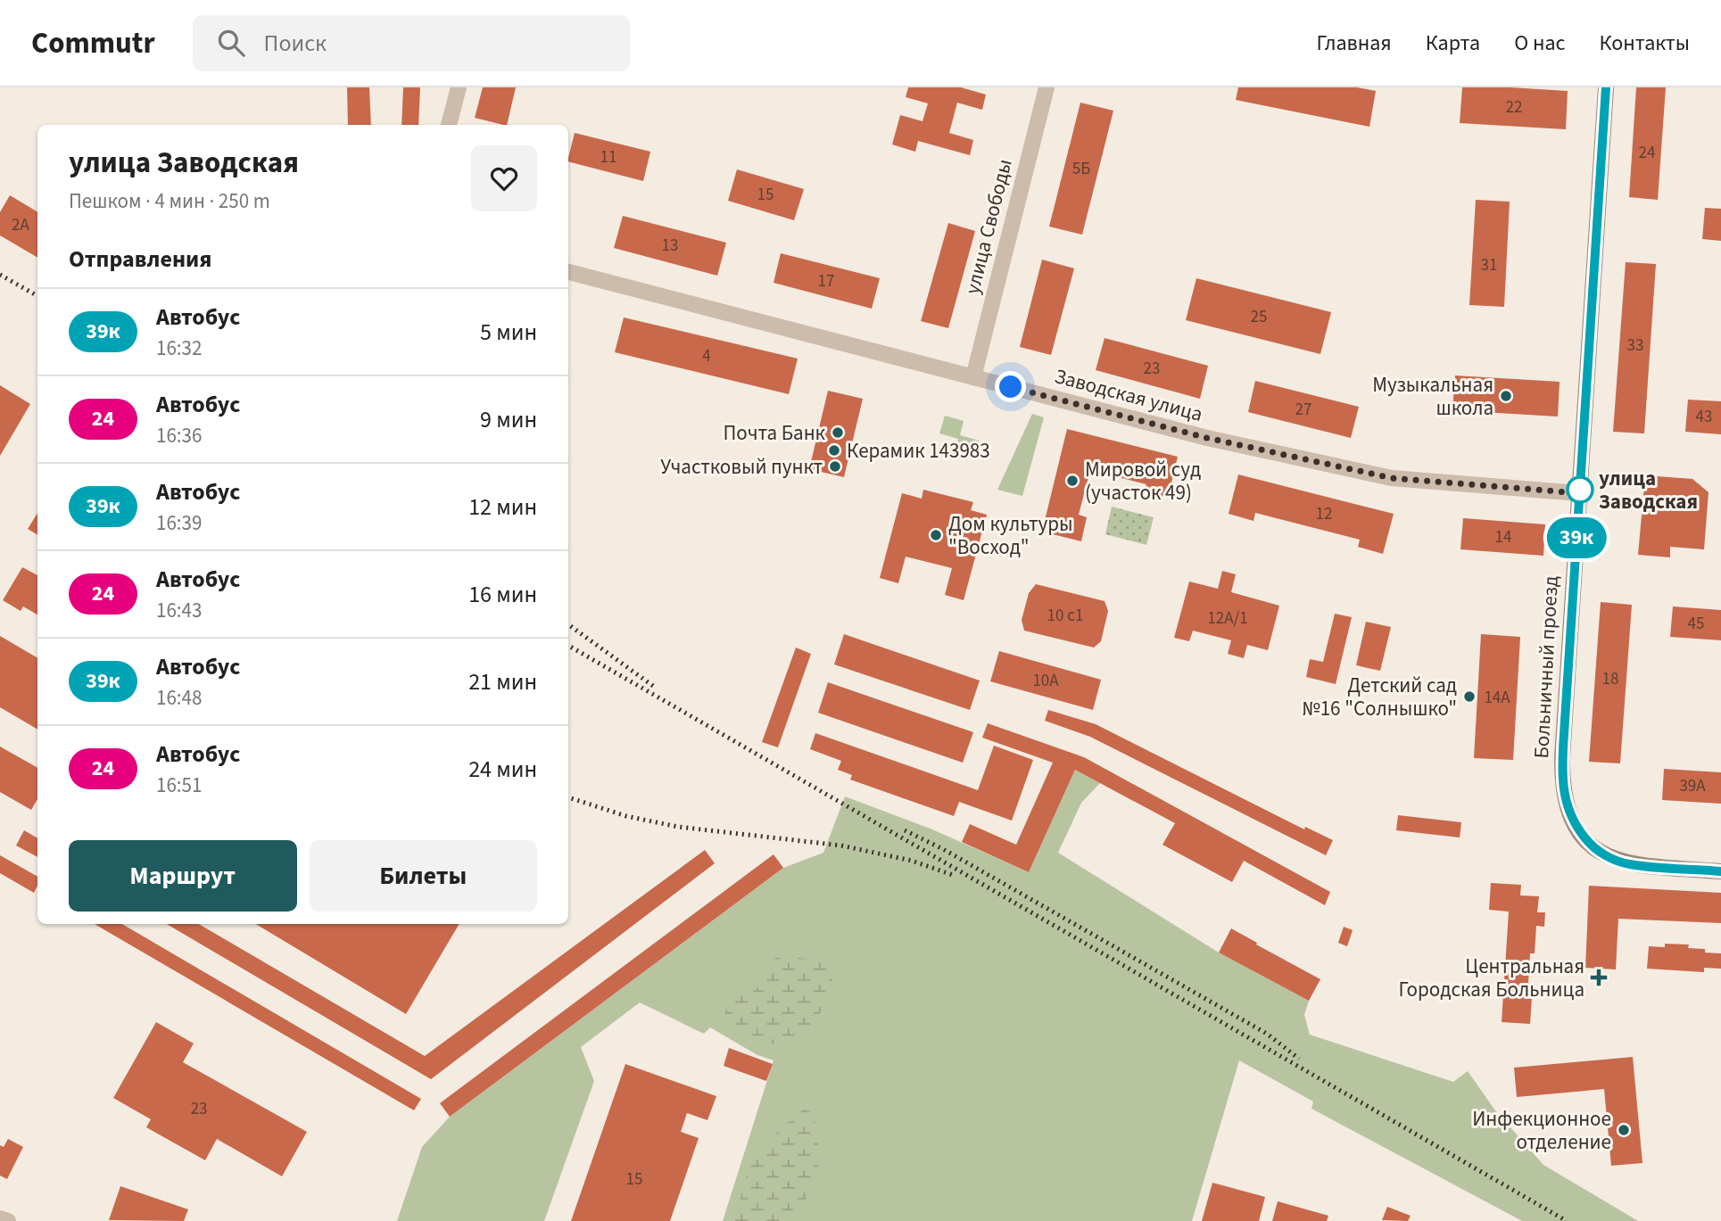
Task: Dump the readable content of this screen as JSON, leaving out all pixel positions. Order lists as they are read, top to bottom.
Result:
{
  "streets": {
    "street": ["улица Свободы", "Заводская улица", "Больничный проезд"]
  },
  "crossings": [
    ["улица Свободы", "Заводская улица"],
    ["Заводская улица", "Больничный проезд"]
  ],
  "places": {
    "other": [
      "Музыкальная школа",
      "Почта Банк",
      "Керамик 143983",
      "Участковый пункт",
      "Мировой суд (участок 49)",
      "улица Заводская",
      "Дом культуры \"Восход\"",
      "Детский сад №16 \"Солнышко\"",
      "Инфекционное отделение"
    ],
    "health": ["Центральная Городская Больница"]
  },
  "lines": ["bus line 39к"],
  "house_numbers": [
    "22",
    "24",
    "11",
    "5Б",
    "15",
    "2А",
    "13",
    "31",
    "17",
    "25",
    "33",
    "4",
    "23",
    "27",
    "43",
    "12",
    "14",
    "10 с1",
    "12А/1",
    "45",
    "18",
    "10А",
    "14А",
    "39А",
    "23",
    "15"
  ],
  "page": {
    "header": "Commutr",
    "search": "Поиск",
    "nav": [
      "Главная",
      "Карта",
      "О нас",
      "Контакты"
    ],
    "on_map": "39к",
    "heading": [
      ["улица Заводская", "Пешком · 4 мин · 250 m"],
      "Отправления"
    ],
    "list": [
      {
        "mark": "39к",
        "name": "Автобус",
        "note": "16:32",
        "value": "5 мин"
      },
      {
        "mark": "24",
        "name": "Автобус",
        "note": "16:36",
        "value": "9 мин"
      },
      {
        "mark": "39к",
        "name": "Автобус",
        "note": "16:39",
        "value": "12 мин"
      },
      {
        "mark": "24",
        "name": "Автобус",
        "note": "16:43",
        "value": "16 мин"
      },
      {
        "mark": "39к",
        "name": "Автобус",
        "note": "16:48",
        "value": "21 мин"
      },
      {
        "mark": "24",
        "name": "Автобус",
        "note": "16:51",
        "value": "24 мин"
      }
    ],
    "buttons": ["Маршрут", "Билеты"]
  }
}
